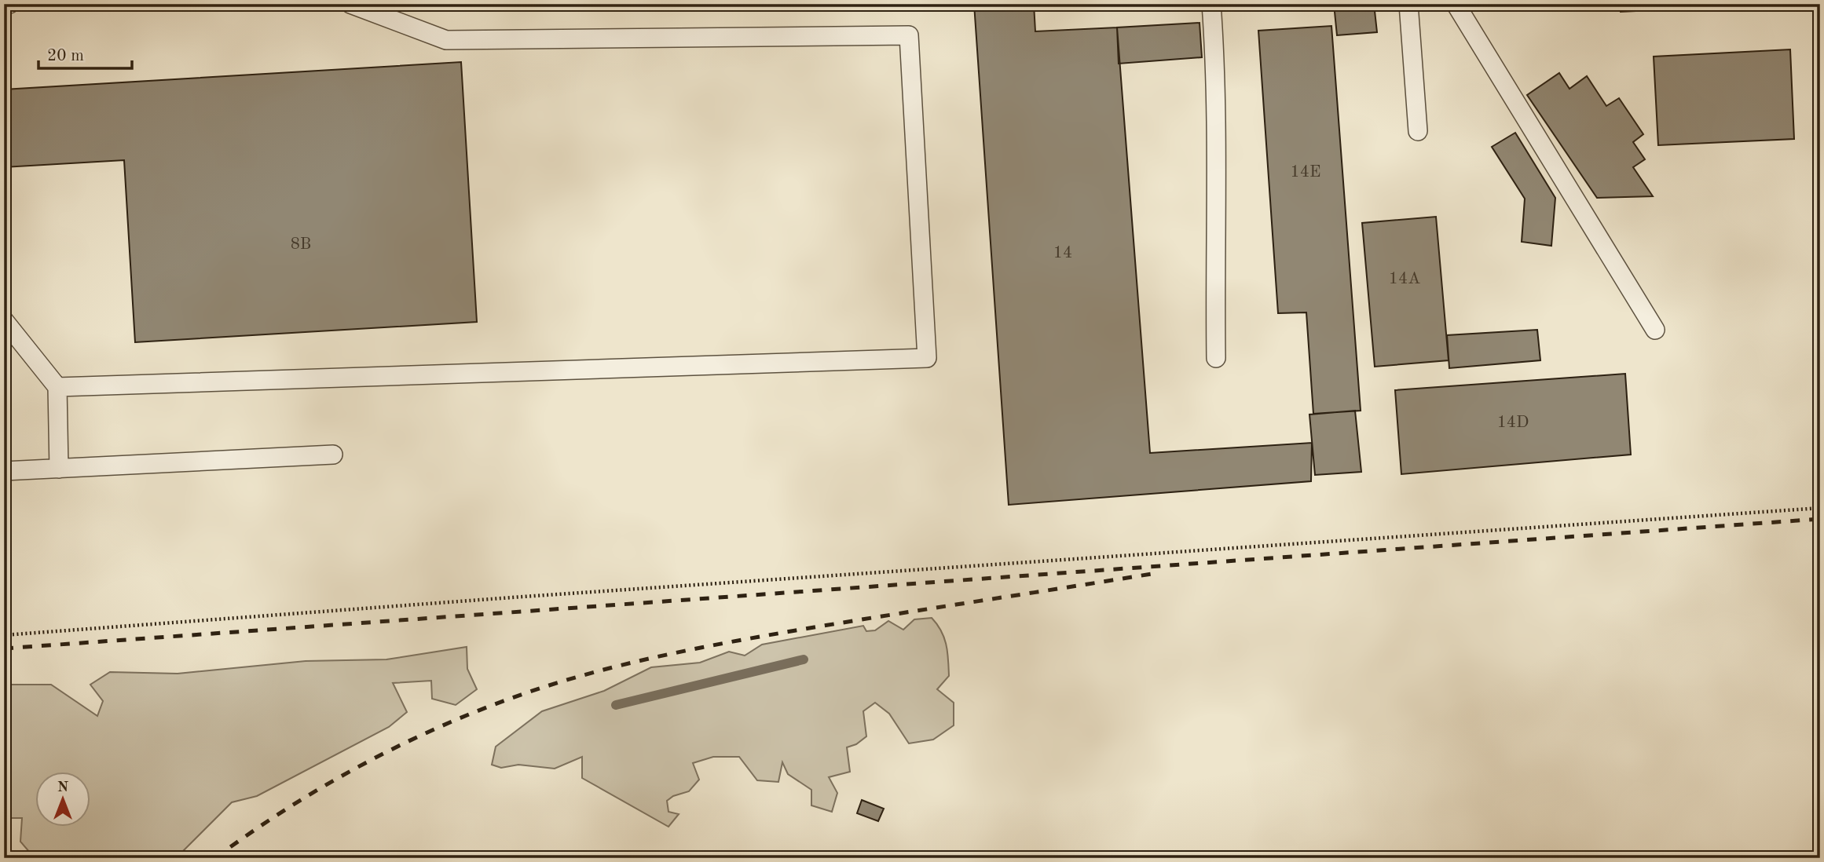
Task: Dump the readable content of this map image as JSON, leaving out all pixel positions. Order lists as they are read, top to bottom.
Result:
{
  "house_numbers": [
    "14E",
    "8B",
    "14",
    "14A",
    "14D"
  ],
  "scale_bar": "20 m",
  "north": "top"
}
